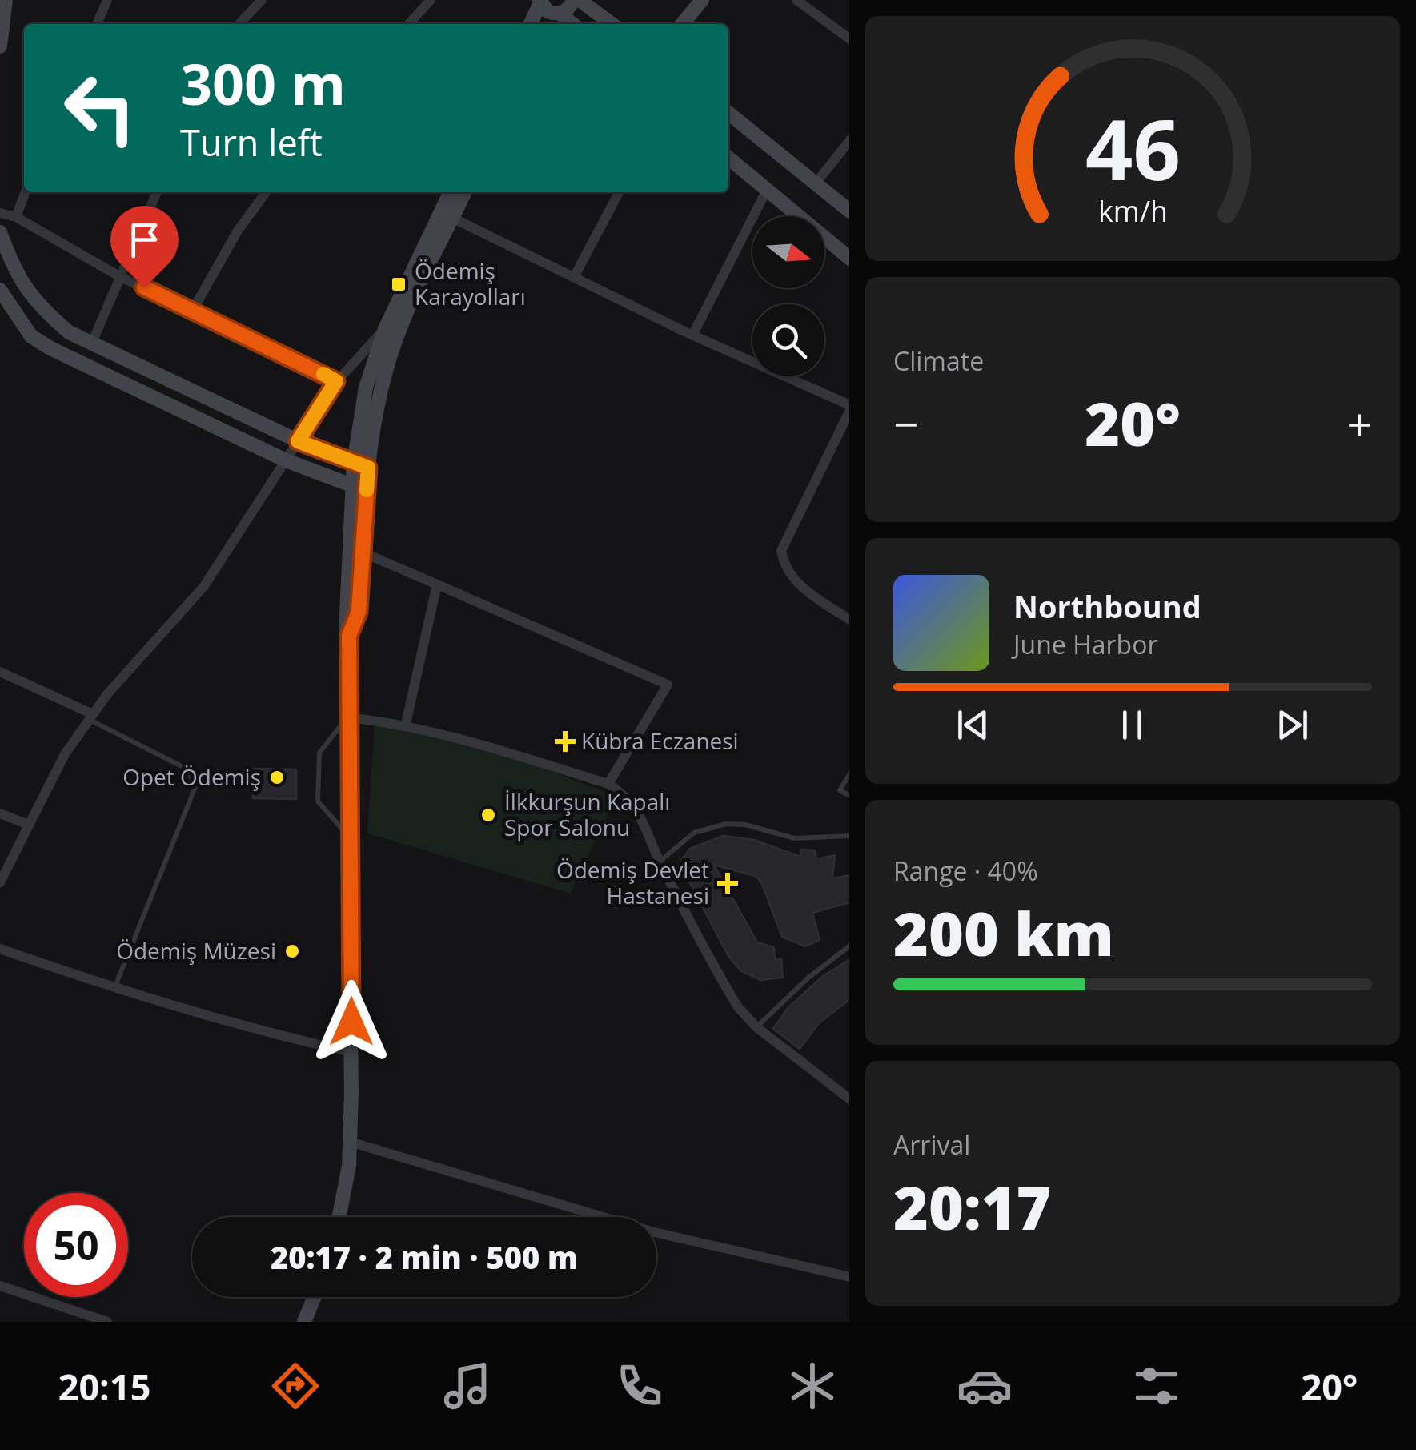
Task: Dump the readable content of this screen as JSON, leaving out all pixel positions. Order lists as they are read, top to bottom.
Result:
{
  "places": {
    "transit": ["Ödemiş Karayolları"],
    "health": ["Kübra Eczanesi", "Ödemiş Devlet Hastanesi"],
    "other": ["Opet Ödemiş", "İlkkurşun Kapalı Spor Salonu", "Ödemiş Müzesi"]
  },
  "north": "right",
  "page": {
    "turn": ["300 m", "Turn left"],
    "tile": [
      "Climate",
      ["Range · 40%", "200 km"],
      ["Arrival", "20:17"]
    ],
    "heat": ["−", "20°", "+"],
    "song": ["Northbound", "June Harbor"],
    "limit": "50",
    "trip": "20:17 · 2 min · 500 m",
    "tabs": ["20:15", "20°"],
    "gauge": ["46", "km/h"]
  }
}
